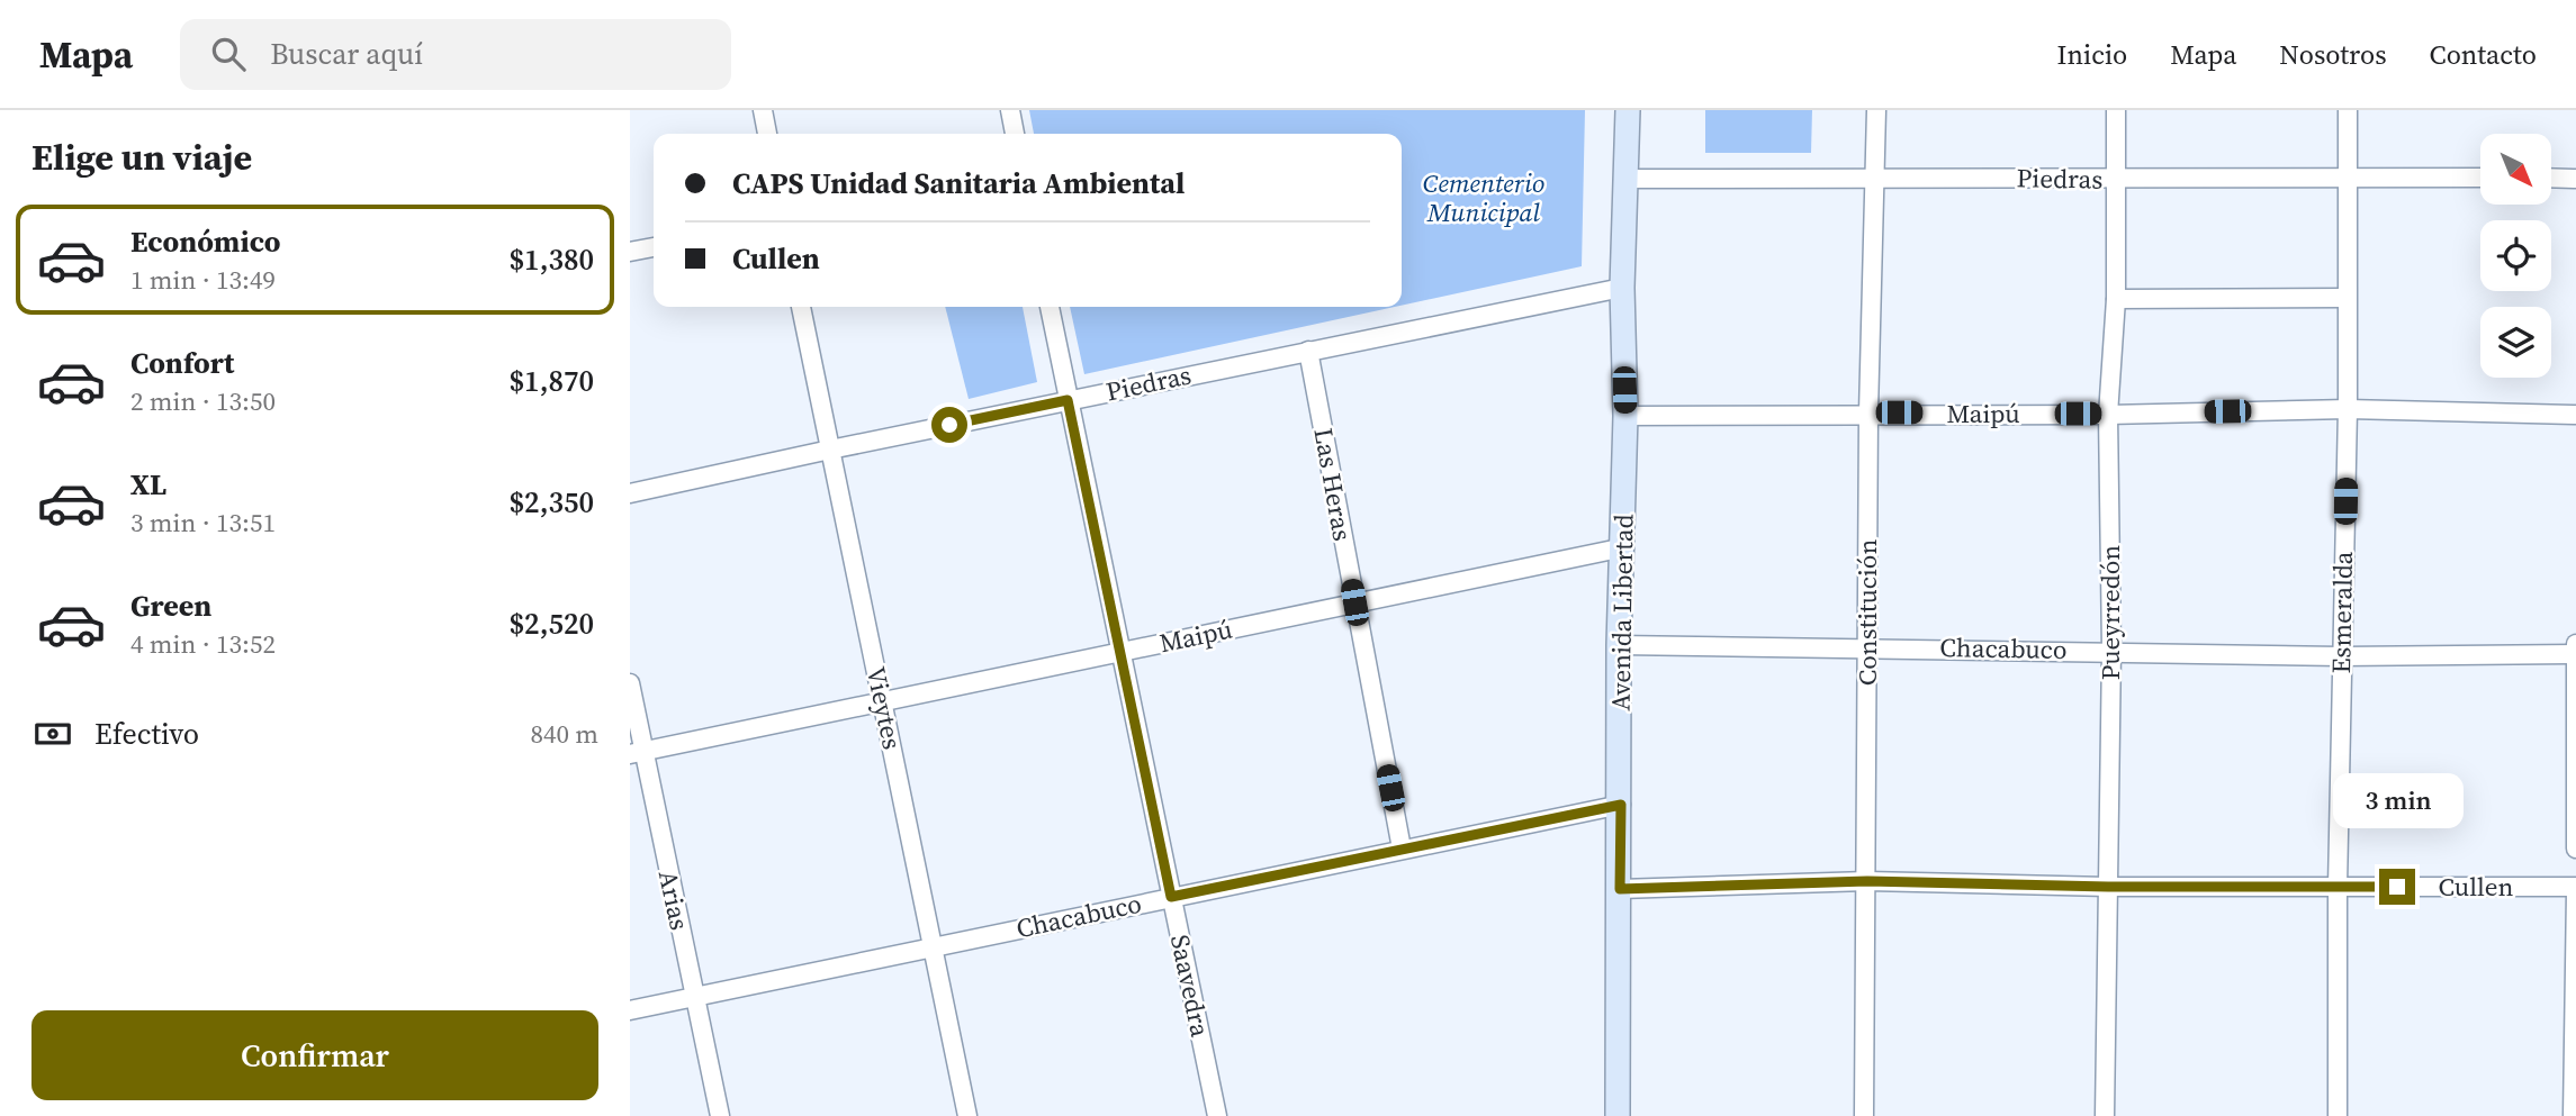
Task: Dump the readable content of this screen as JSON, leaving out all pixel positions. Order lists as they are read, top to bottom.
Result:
{
  "streets": {
    "main road": ["Avenida Libertad"],
    "street": [
      "Piedras",
      "Maipú",
      "Las Heras",
      "Constitución",
      "Pueyrredón",
      "Esmeralda",
      "Chacabuco",
      "Vieytes",
      "Cullen",
      "Arias",
      "Saavedra"
    ]
  },
  "crossings": [
    ["Piedras", "Las Heras"],
    ["Piedras", "Avenida Libertad"],
    ["Piedras", "Constitución"],
    ["Piedras", "Pueyrredón"],
    ["Piedras", "Esmeralda"],
    ["Piedras", "Vieytes"],
    ["Piedras", "Saavedra"],
    ["Maipú", "Las Heras"],
    ["Maipú", "Avenida Libertad"],
    ["Maipú", "Constitución"],
    ["Maipú", "Pueyrredón"],
    ["Maipú", "Esmeralda"],
    ["Maipú", "Vieytes"],
    ["Maipú", "Arias"],
    ["Maipú", "Saavedra"],
    ["Las Heras", "Chacabuco"],
    ["Avenida Libertad", "Chacabuco"],
    ["Avenida Libertad", "Cullen"],
    ["Constitución", "Chacabuco"],
    ["Constitución", "Cullen"],
    ["Pueyrredón", "Chacabuco"],
    ["Pueyrredón", "Cullen"],
    ["Esmeralda", "Chacabuco"],
    ["Esmeralda", "Cullen"],
    ["Chacabuco", "Vieytes"],
    ["Chacabuco", "Arias"],
    ["Chacabuco", "Saavedra"]
  ],
  "parks": ["Cementerio Municipal"],
  "north": "bottom right",
  "page": {
    "header": "Mapa",
    "search": "Buscar aquí",
    "nav": [
      "Inicio",
      "Mapa",
      "Nosotros",
      "Contacto"
    ],
    "heading": "Elige un viaje",
    "banner": ["CAPS Unidad Sanitaria Ambiental", "Cullen"],
    "list": [
      {
        "name": "Económico",
        "note": "1 min · 13:49",
        "value": "$1,380"
      },
      {
        "name": "Confort",
        "note": "2 min · 13:50",
        "value": "$1,870"
      },
      {
        "name": "XL",
        "note": "3 min · 13:51",
        "value": "$2,350"
      },
      {
        "name": "Green",
        "note": "4 min · 13:52",
        "value": "$2,520"
      }
    ],
    "pay": ["Efectivo", "840 m"],
    "bubble": "3 min",
    "buttons": "Confirmar"
  }
}
